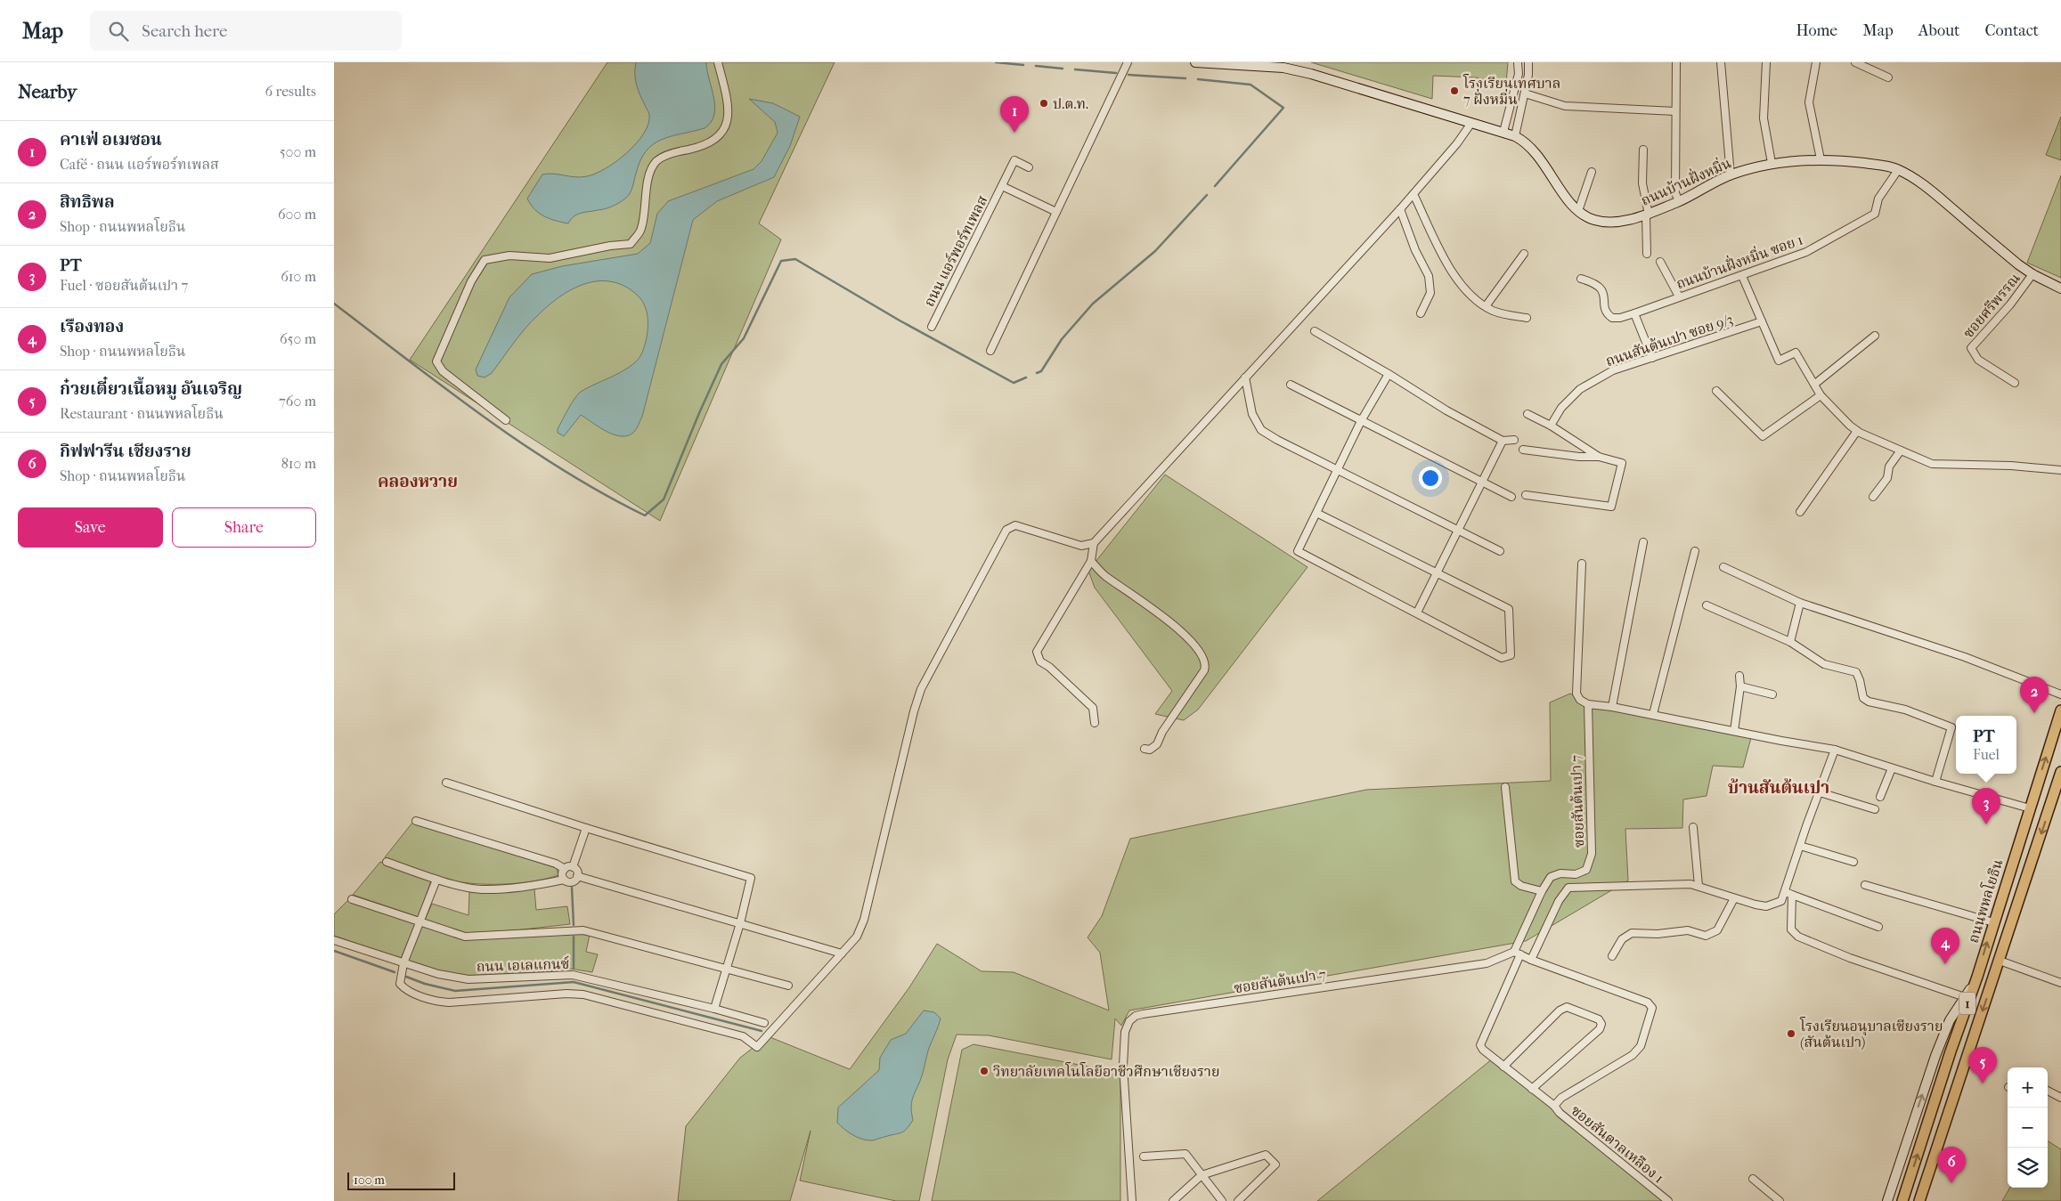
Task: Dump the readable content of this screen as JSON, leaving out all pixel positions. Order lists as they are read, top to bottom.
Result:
{
  "streets": {
    "main road": ["ถนนพหลโยธิน", "1"],
    "street": [
      "ถนนบ้านฝั่งหมิ่น",
      "ถนน แอร์พอร์ทเพลส",
      "ถนนบ้านฝั่งหมิ่น ซอย 1",
      "ซอยศรีพรรณ",
      "ถนนสันต้นเปา ซอย 9/3",
      "ซอยสันต้นเปา 7",
      "ถนน เอเลแกนซ์",
      "ซอยสันตาลเหลือง 1"
    ]
  },
  "crossings": [
    ["ถนนบ้านฝั่งหมิ่น", "ถนนบ้านฝั่งหมิ่น ซอย 1"],
    ["ถนนบ้านฝั่งหมิ่น", "ซอยศรีพรรณ"],
    ["ซอยสันต้นเปา 7", "ซอยสันตาลเหลือง 1"]
  ],
  "districts": ["คลองหวาย", "บ้านสันต้นเปา"],
  "places": [
    "โรงเรียนเทศบาล 7 ฝั่งหมิ่น",
    "ป.ต.ท.",
    "โรงเรียนอนุบาลเชียงราย (สันต้นเปา)",
    "วิทยาลัยเทคโนโลยีอาชีวศึกษาเชียงราย"
  ],
  "scale_bar": "100 m",
  "page": {
    "header": "Map",
    "search": "Search here",
    "nav": [
      "Home",
      "Map",
      "About",
      "Contact"
    ],
    "heading": ["Nearby", "6 results"],
    "pins": [
      "1",
      "2",
      "3",
      "4",
      "5",
      "6"
    ],
    "list": [
      {
        "mark": "1",
        "name": "คาเฟ่ อเมซอน",
        "note": "Café · ถนน แอร์พอร์ทเพลส",
        "value": "500 m"
      },
      {
        "mark": "2",
        "name": "สิทธิพล",
        "note": "Shop · ถนนพหลโยธิน",
        "value": "600 m"
      },
      {
        "mark": "3",
        "name": "PT",
        "note": "Fuel · ซอยสันต้นเปา 7",
        "value": "610 m"
      },
      {
        "mark": "4",
        "name": "เรืองทอง",
        "note": "Shop · ถนนพหลโยธิน",
        "value": "650 m"
      },
      {
        "mark": "5",
        "name": "ก๋วยเตี๋ยวเนื้อหมู อันเจริญ",
        "note": "Restaurant · ถนนพหลโยธิน",
        "value": "760 m"
      },
      {
        "mark": "6",
        "name": "กิฟฟารีน เชียงราย",
        "note": "Shop · ถนนพหลโยธิน",
        "value": "810 m"
      }
    ],
    "buttons": ["Save", "Share"],
    "popup": ["PT", "Fuel"],
    "map_buttons": ["+", "−"],
    "scale": "100 m"
  }
}
